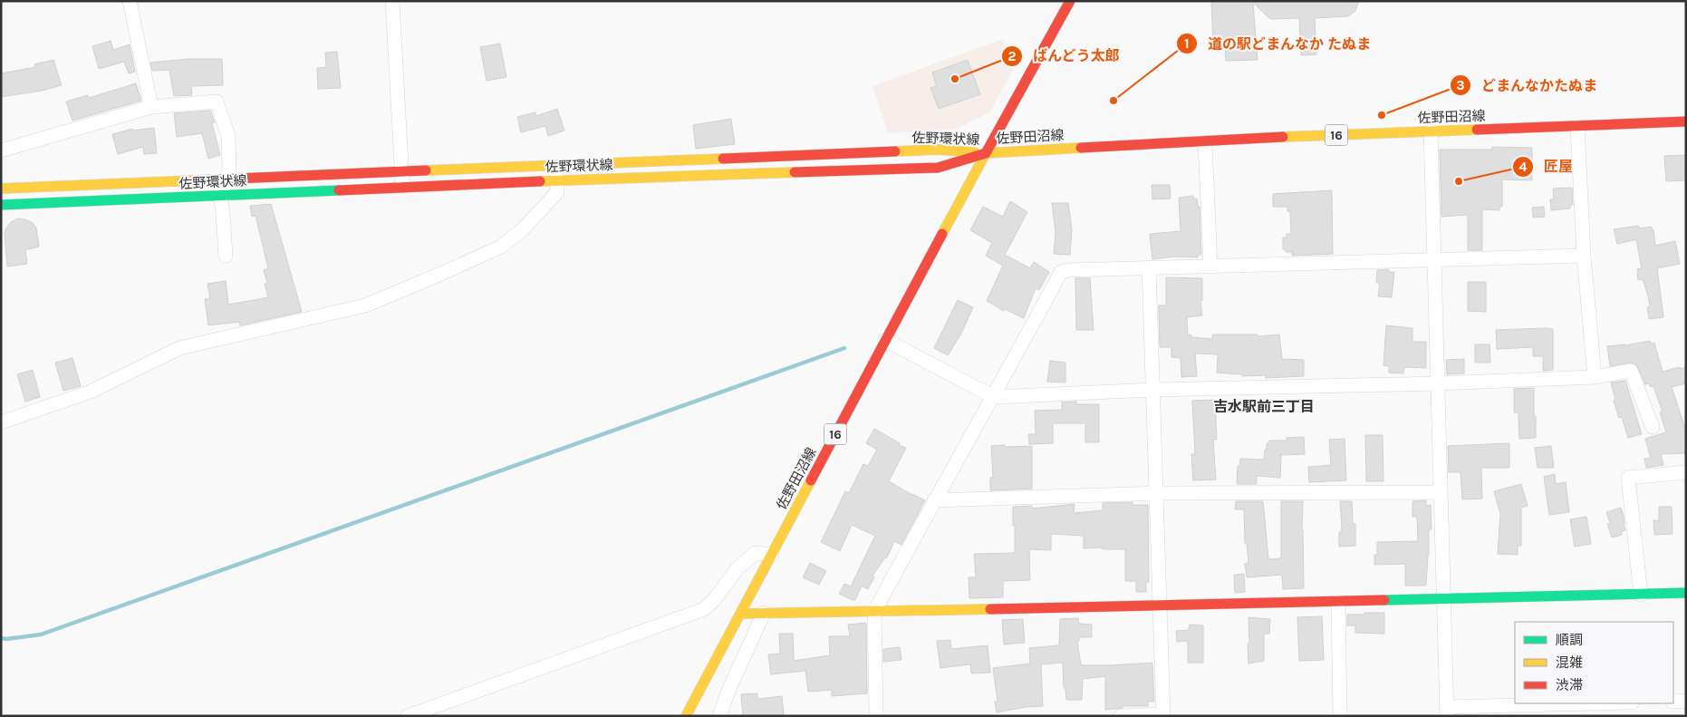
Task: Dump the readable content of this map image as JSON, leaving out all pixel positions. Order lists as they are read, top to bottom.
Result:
{
  "streets": {
    "main road": ["佐野田沼線", "16", "佐野環状線"]
  },
  "crossings": [
    ["佐野田沼線", "佐野環状線"]
  ],
  "districts": ["吉水駅前三丁目"],
  "places": [
    "ばんどう太郎",
    "道の駅どまんなか たぬま",
    "どまんなかたぬま",
    "匠屋"
  ],
  "legend": ["順調", "混雑", "渋滞"]
}
